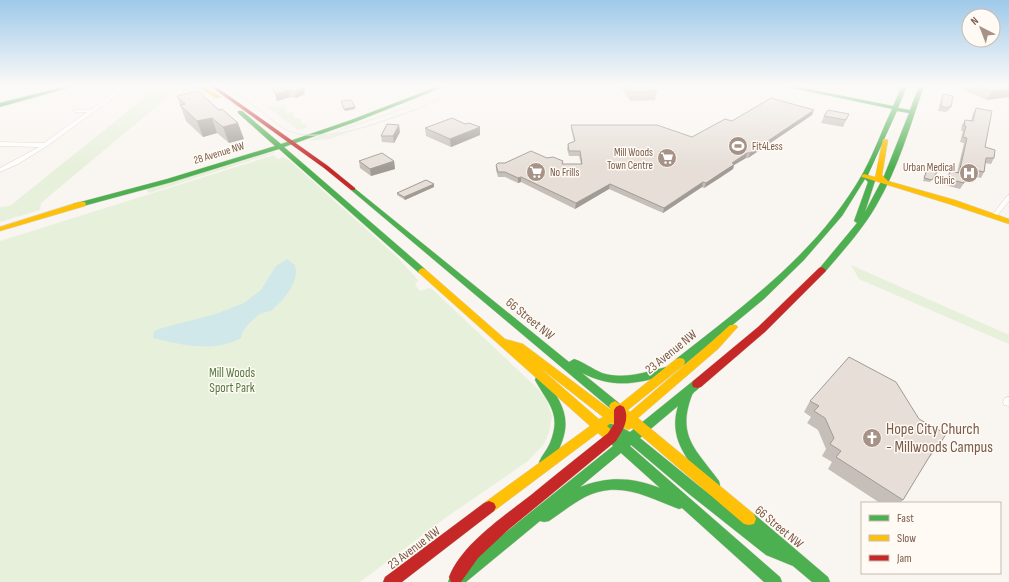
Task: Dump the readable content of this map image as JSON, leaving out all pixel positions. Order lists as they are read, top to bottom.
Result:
{
  "streets": {
    "main road": ["28 Avenue NW", "66 Street NW", "23 Avenue NW"]
  },
  "crossings": [
    ["28 Avenue NW", "66 Street NW"],
    ["66 Street NW", "23 Avenue NW"]
  ],
  "parks": ["Mill Woods Sport Park"],
  "places": {
    "sports": ["Fit4Less"],
    "supermarket": ["Mill Woods Town Centre", "No Frills"],
    "hospital": ["Urban Medical Clinic"],
    "church": ["Hope City Church - Millwoods Campus"]
  },
  "legend": ["Fast", "Slow", "Jam"],
  "north": "top left"
}
